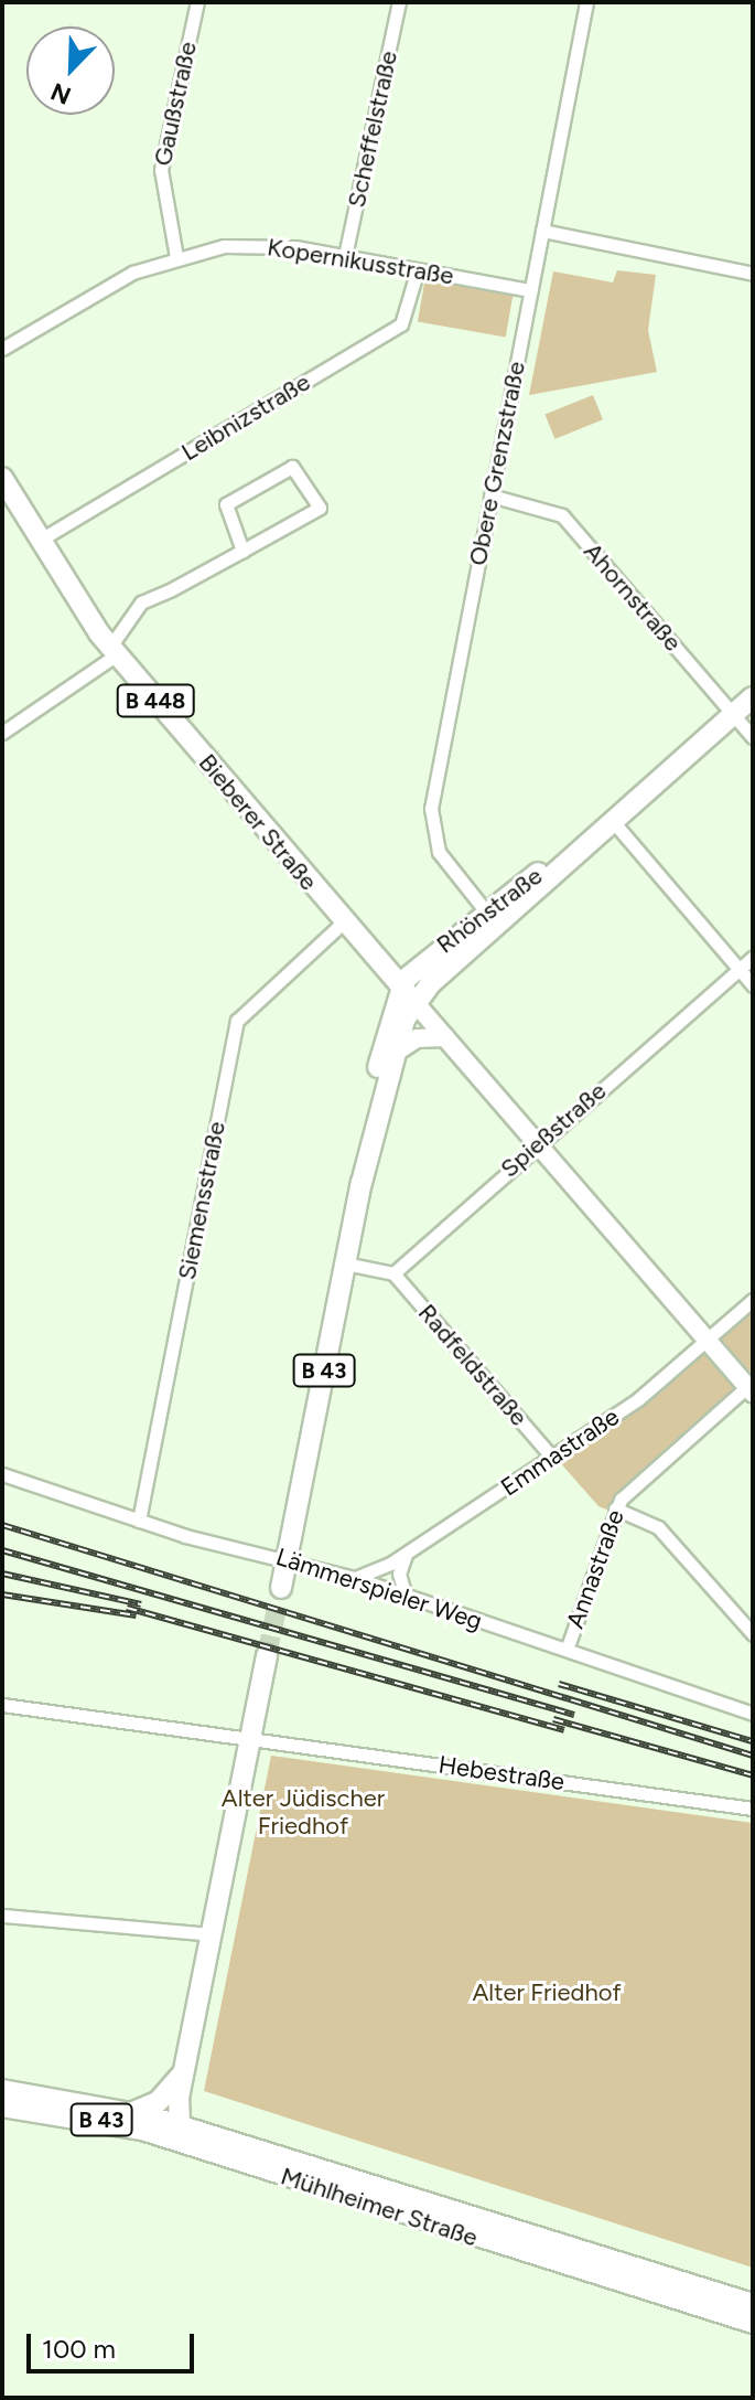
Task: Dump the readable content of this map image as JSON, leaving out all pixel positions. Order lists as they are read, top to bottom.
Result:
{
  "streets": {
    "main road": [
      "B 448",
      "Bieberer Straße",
      "Rhönstraße",
      "B 43",
      "Mühlheimer Straße"
    ],
    "street": [
      "Gaußstraße",
      "Scheffelstraße",
      "Kopernikusstraße",
      "Leibnizstraße",
      "Obere Grenzstraße",
      "Ahornstraße",
      "Spießstraße",
      "Siemensstraße",
      "Radfeldstraße",
      "Emmastraße",
      "Annastraße",
      "Lämmerspieler Weg",
      "Hebestraße"
    ]
  },
  "crossings": [
    ["Gaußstraße", "Kopernikusstraße"],
    ["Scheffelstraße", "Kopernikusstraße"],
    ["Kopernikusstraße", "Leibnizstraße"],
    ["Kopernikusstraße", "Obere Grenzstraße"],
    ["Leibnizstraße", "Bieberer Straße"],
    ["Obere Grenzstraße", "Ahornstraße"],
    ["Obere Grenzstraße", "Rhönstraße"],
    ["Ahornstraße", "Rhönstraße"],
    ["Bieberer Straße", "Rhönstraße"],
    ["Bieberer Straße", "Spießstraße"],
    ["Bieberer Straße", "Siemensstraße"],
    ["Bieberer Straße", "B 43"],
    ["Bieberer Straße", "Emmastraße"],
    ["Bieberer Straße", "Annastraße"],
    ["Rhönstraße", "B 43"],
    ["Spießstraße", "Radfeldstraße"],
    ["Siemensstraße", "Lämmerspieler Weg"],
    ["Radfeldstraße", "Emmastraße"],
    ["B 43", "Lämmerspieler Weg"],
    ["B 43", "Hebestraße"],
    ["B 43", "Mühlheimer Straße"],
    ["Emmastraße", "Lämmerspieler Weg"],
    ["Annastraße", "Lämmerspieler Weg"]
  ],
  "parks": ["Alter Jüdischer Friedhof", "Alter Friedhof"],
  "scale_bar": "100 m",
  "north": "bottom left"
}
